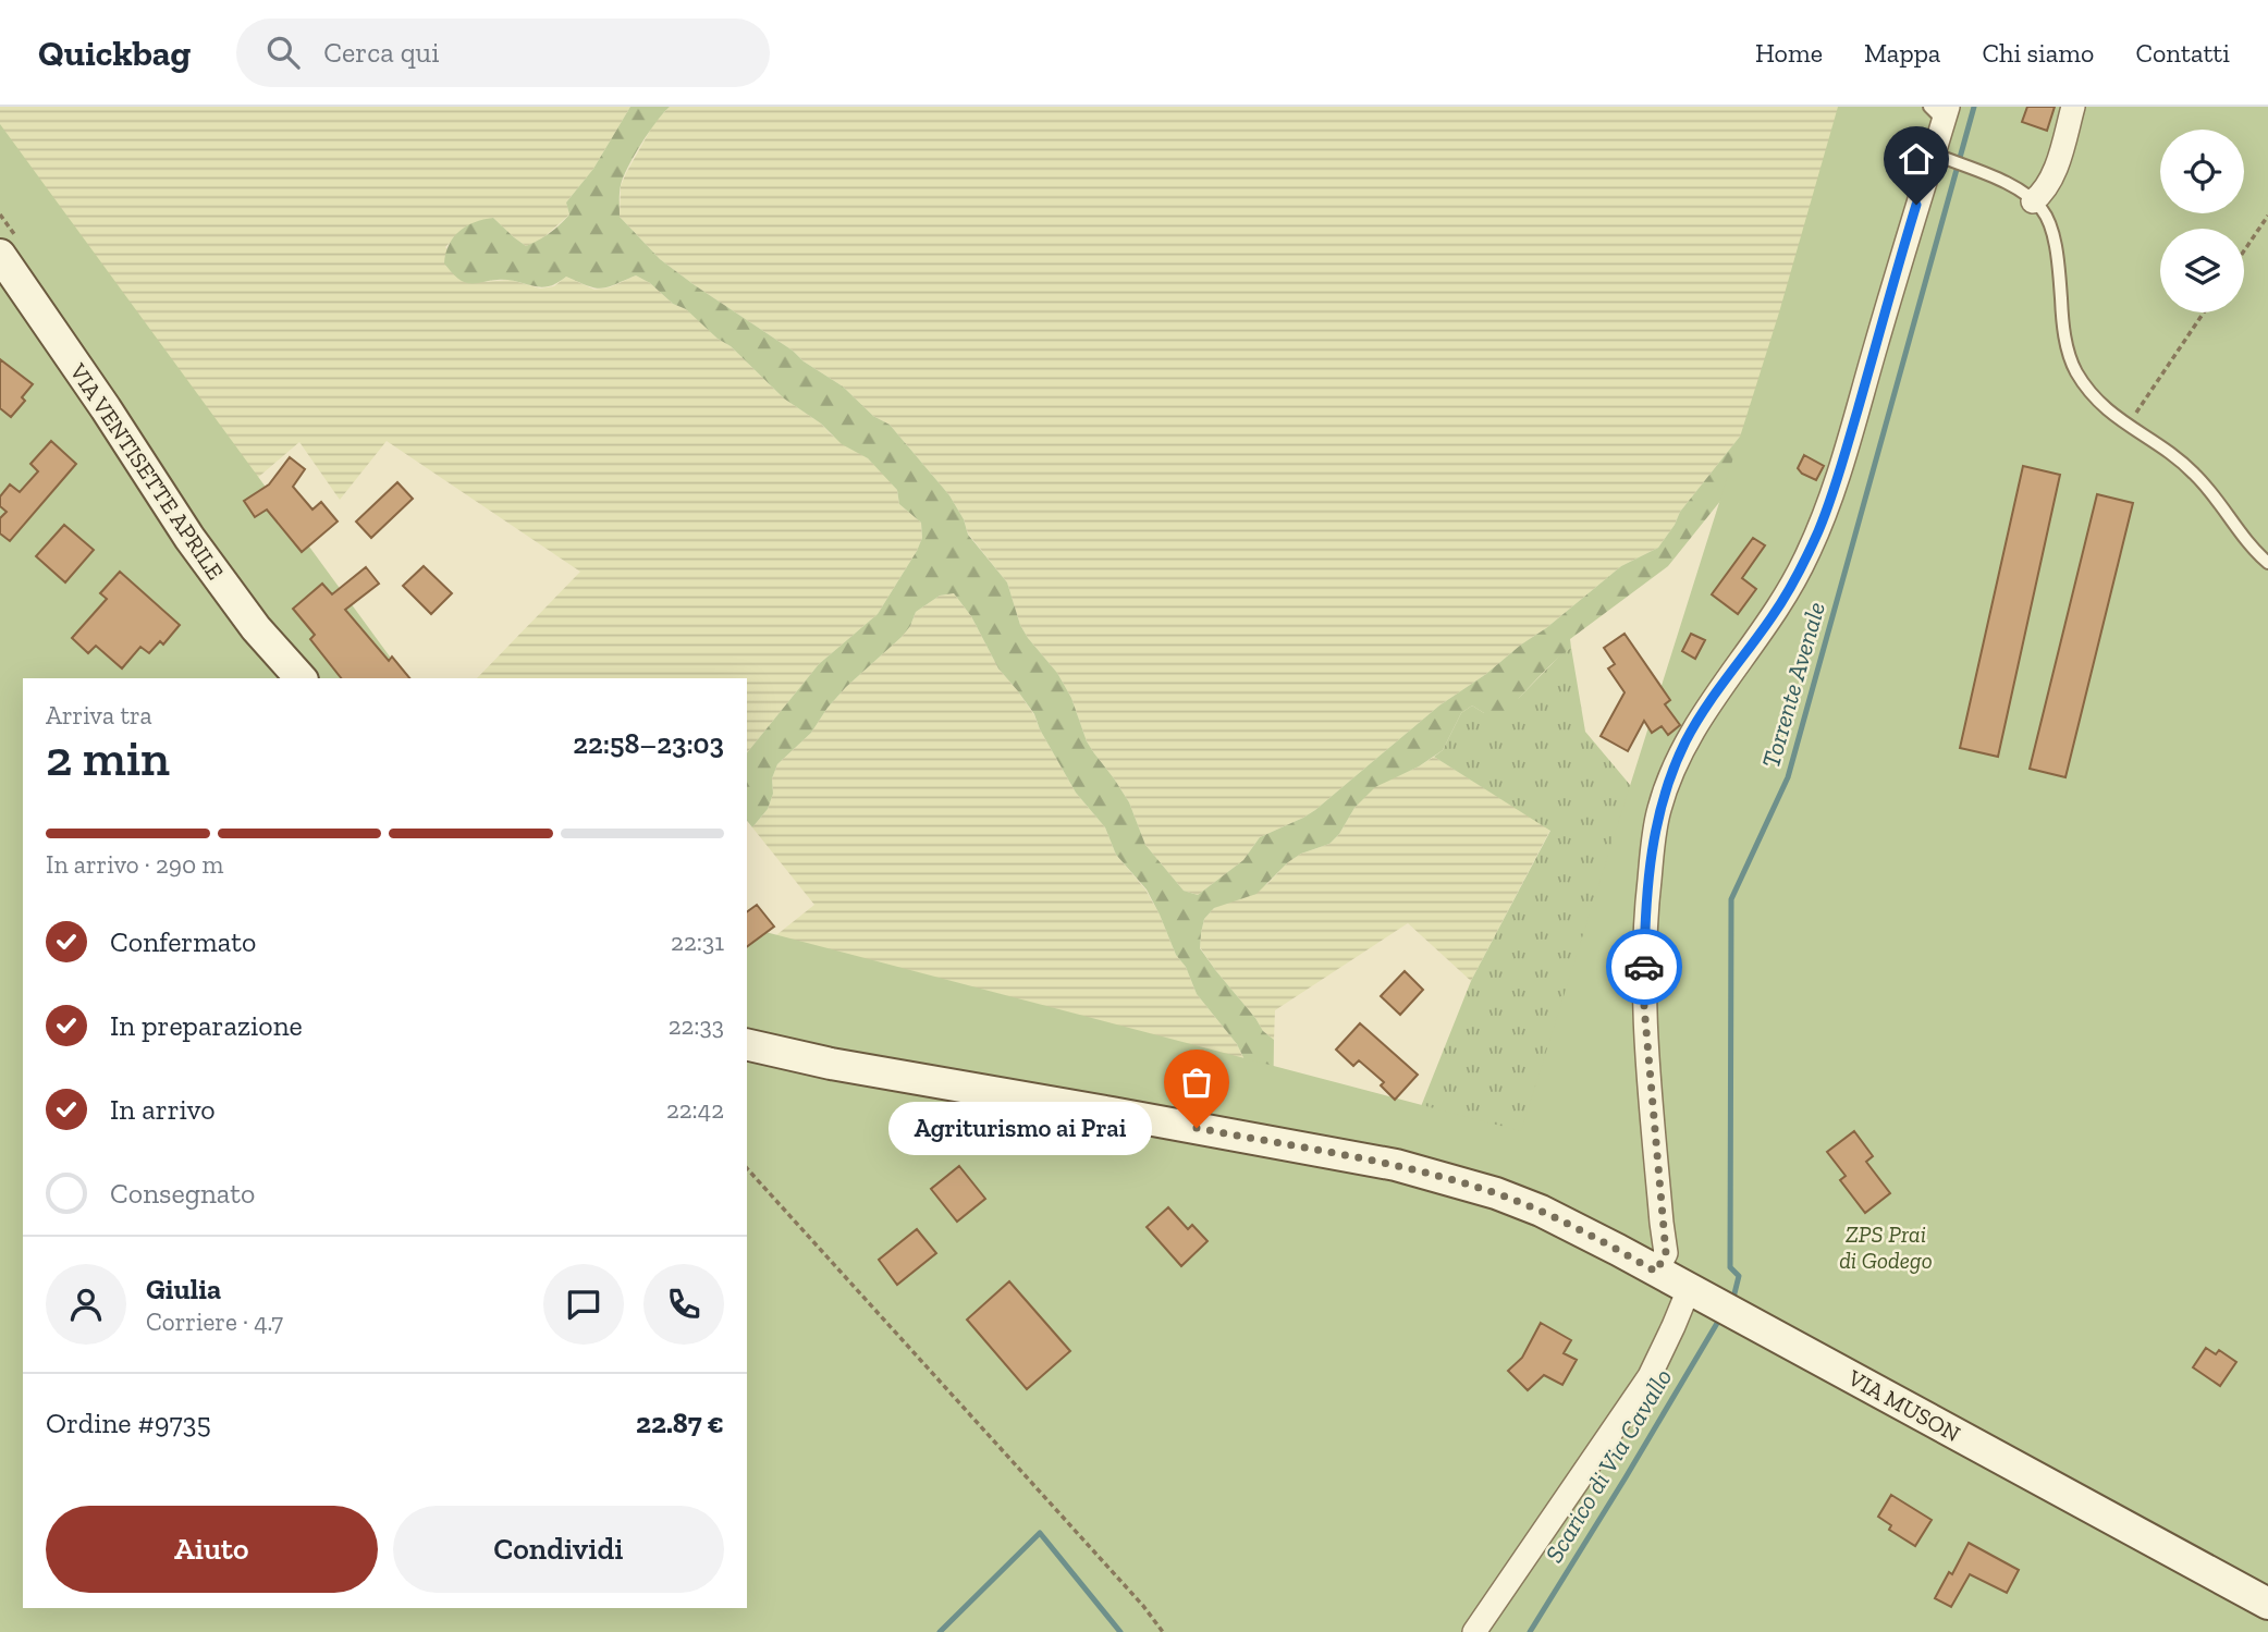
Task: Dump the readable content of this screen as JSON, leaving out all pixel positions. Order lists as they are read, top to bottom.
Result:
{
  "streets": {
    "main road": ["VIA VENTISETTE APRILE", "VIA MUSON"]
  },
  "water": ["Torrente Avenale", "Scarico di Via Cavallo"],
  "parks": ["ZPS Prai di Godego"],
  "places": ["Agriturismo ai Prai"],
  "page": {
    "header": "Quickbag",
    "search": "Cerca qui",
    "nav": [
      "Home",
      "Mappa",
      "Chi siamo",
      "Contatti"
    ],
    "heading": ["2 min", "Arriva tra", "22:58–23:03"],
    "panel": [
      "Giulia",
      "Corriere · 4.7",
      "Ordine #9735",
      "22.87 €"
    ],
    "bar": "In arrivo · 290 m",
    "list": [
      ["Confermato", "22:31"],
      ["In preparazione", "22:33"],
      ["In arrivo", "22:42"],
      "Consegnato"
    ],
    "bubble": "Agriturismo ai Prai",
    "buttons": ["Aiuto", "Condividi"]
  }
}
